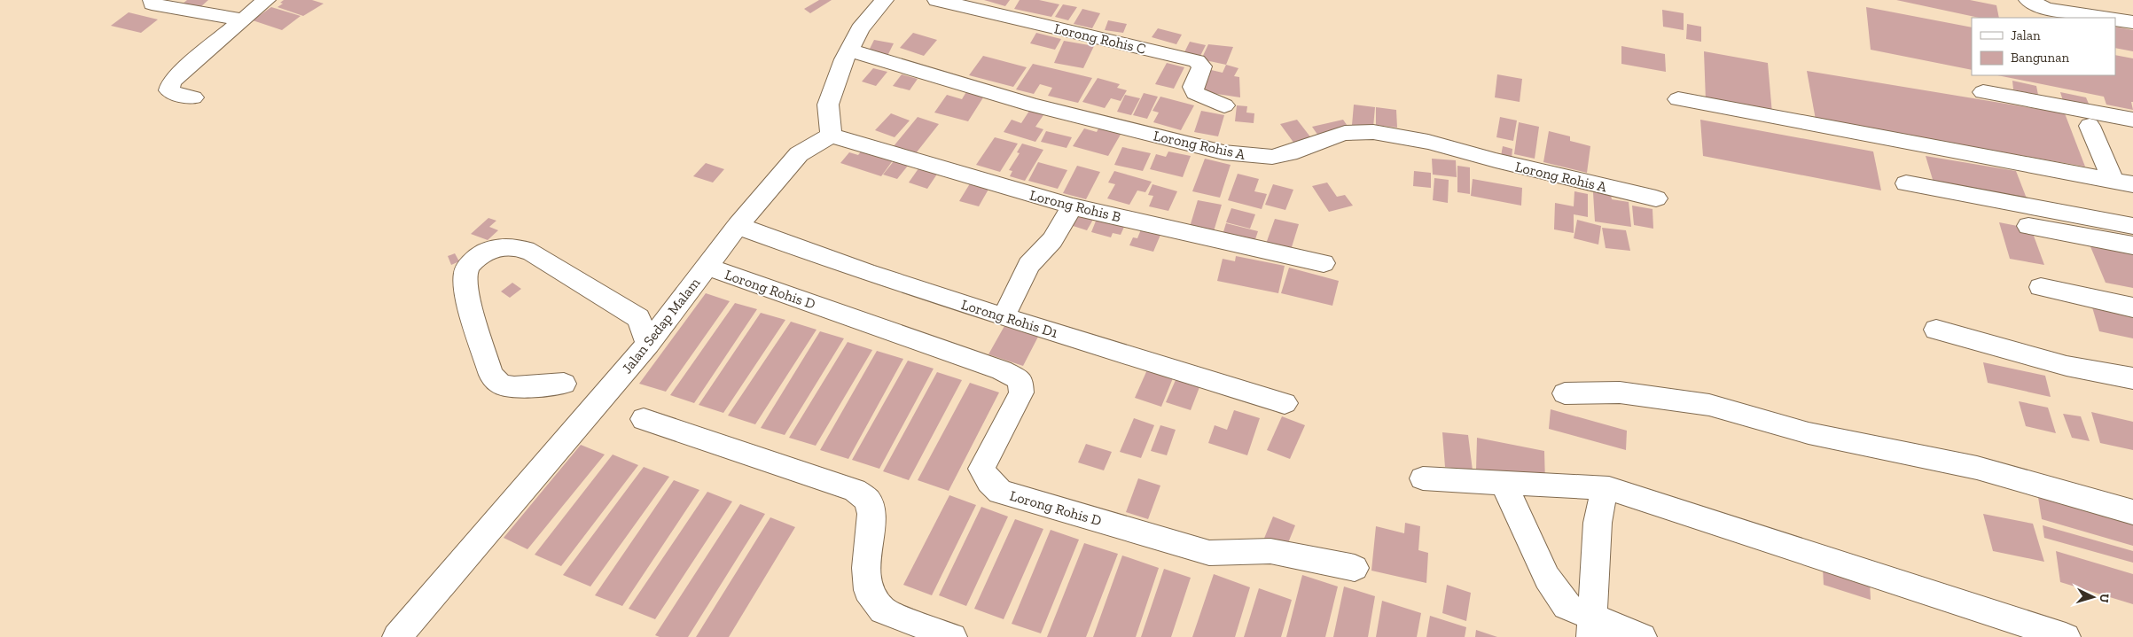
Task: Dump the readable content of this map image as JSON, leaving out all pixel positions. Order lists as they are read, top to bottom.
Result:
{
  "streets": {
    "street": [
      "Lorong Rohis C",
      "Lorong Rohis A",
      "Lorong Rohis B",
      "Lorong Rohis D",
      "Lorong Rohis D1",
      "Jalan Sedap Malam"
    ]
  },
  "crossings": [
    ["Lorong Rohis B", "Jalan Sedap Malam"],
    ["Lorong Rohis D", "Jalan Sedap Malam"],
    ["Lorong Rohis D1", "Jalan Sedap Malam"]
  ],
  "legend": ["Jalan", "Bangunan"],
  "north": "right"
}
